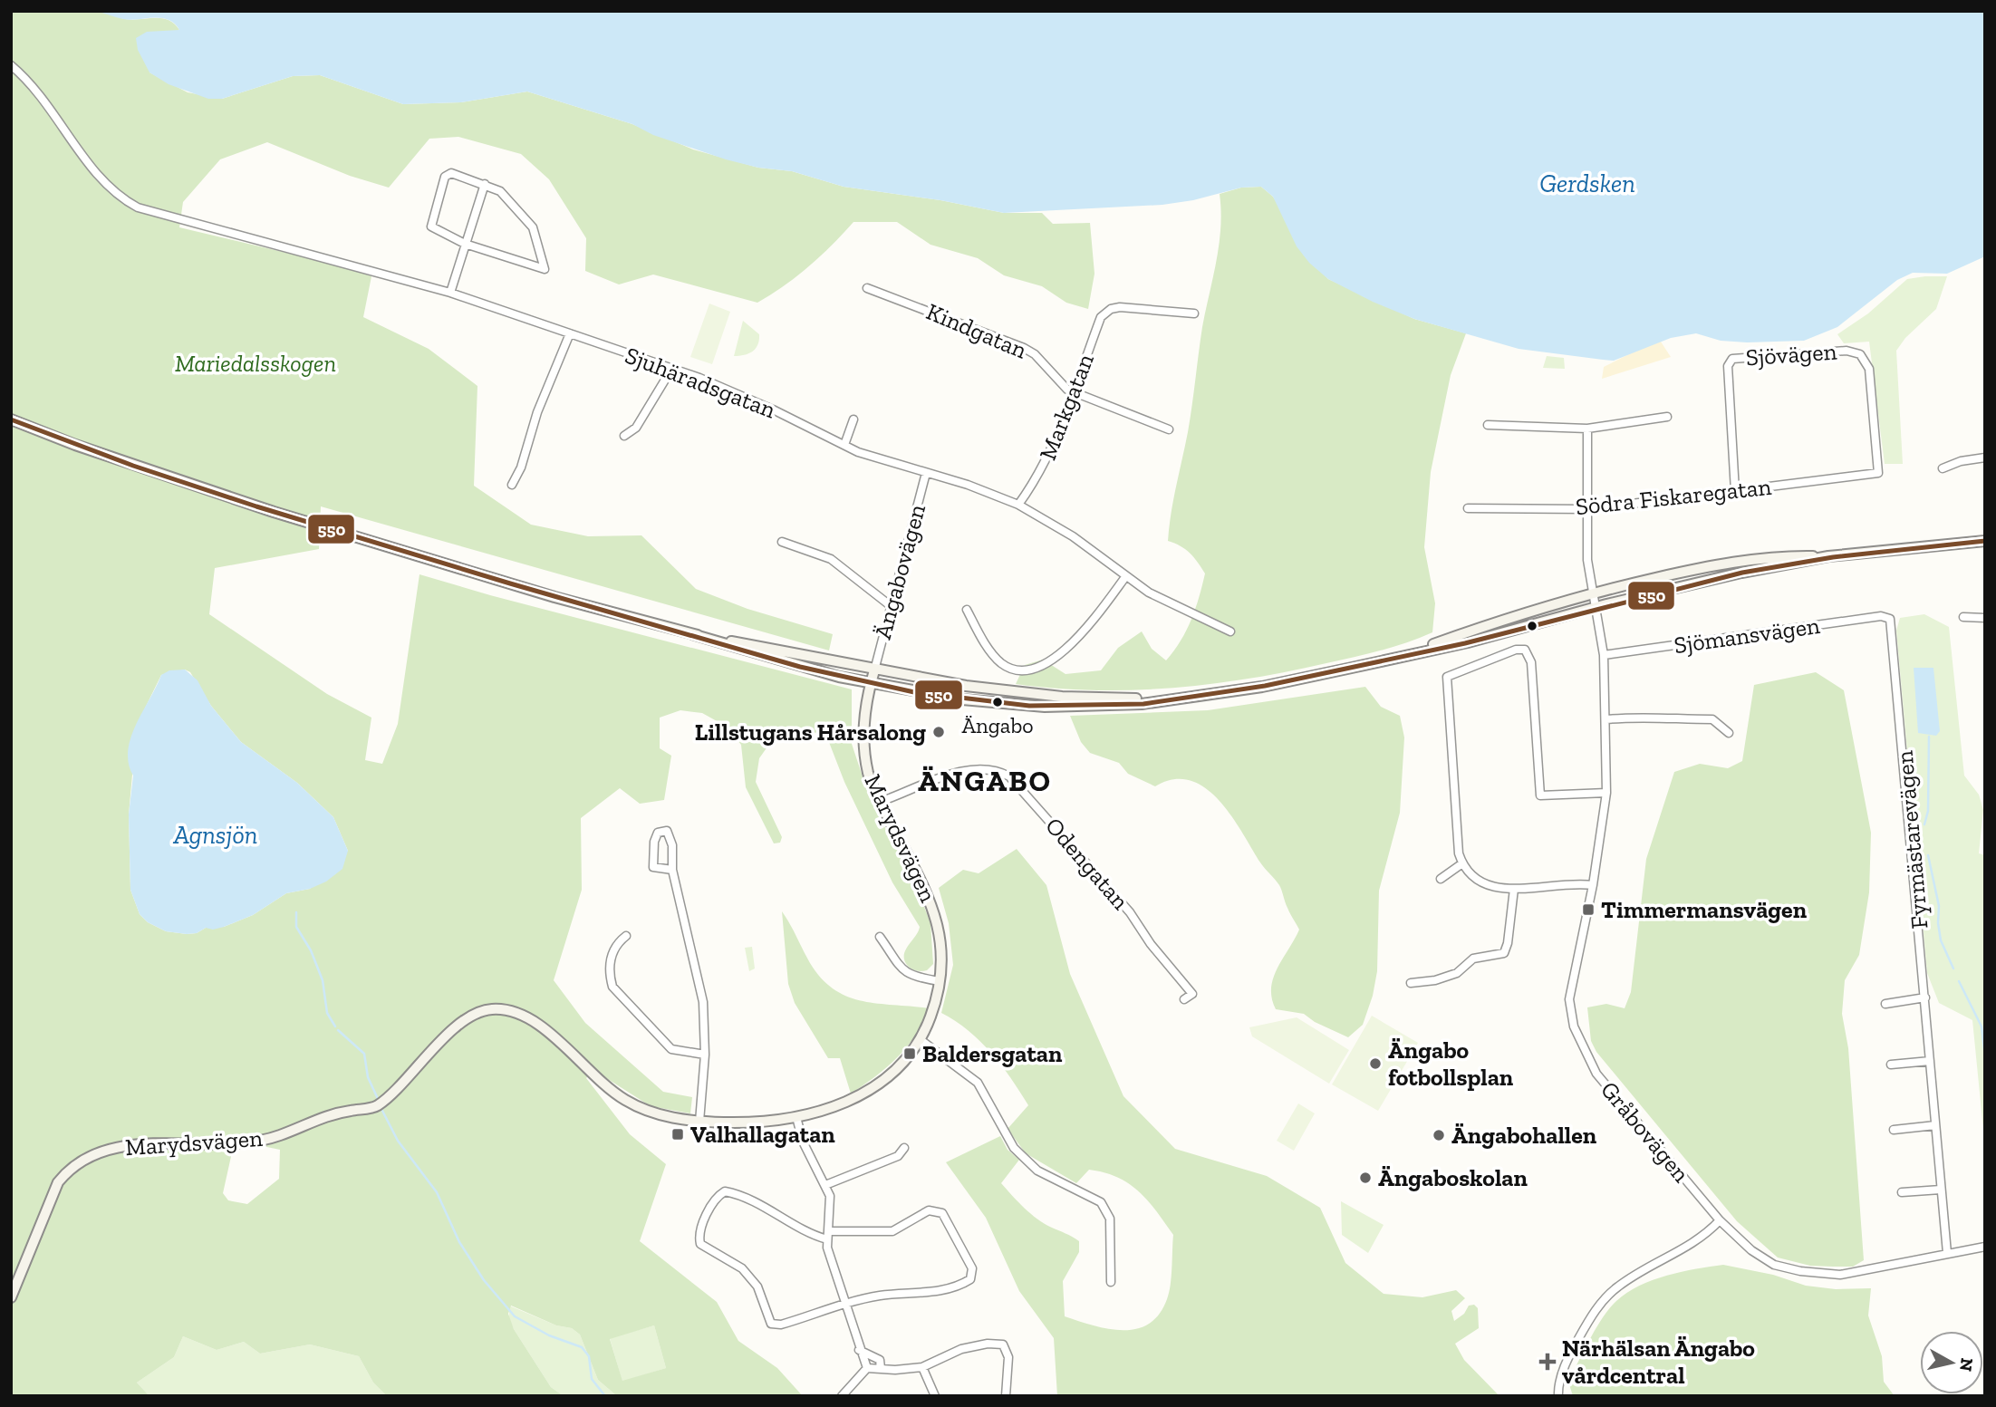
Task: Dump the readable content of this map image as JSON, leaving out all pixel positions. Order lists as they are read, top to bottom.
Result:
{
  "streets": {
    "main road": ["Marydsvägen"],
    "street": [
      "Kindgatan",
      "Sjövägen",
      "Sjuhäradsgatan",
      "Markgatan",
      "Södra Fiskaregatan",
      "Ängabovägen",
      "Sjömansvägen",
      "Fyrmästarevägen",
      "Odengatan",
      "Gråbovägen"
    ]
  },
  "crossings": [
    ["Kindgatan", "Markgatan"],
    ["Sjövägen", "Södra Fiskaregatan"],
    ["Sjuhäradsgatan", "Markgatan"],
    ["Sjuhäradsgatan", "Ängabovägen"],
    ["Södra Fiskaregatan", "Gråbovägen"],
    ["Ängabovägen", "Marydsvägen"],
    ["Sjömansvägen", "Fyrmästarevägen"],
    ["Sjömansvägen", "Gråbovägen"],
    ["Marydsvägen", "Odengatan"],
    ["Fyrmästarevägen", "Gråbovägen"]
  ],
  "districts": ["ÄNGABO"],
  "water": ["Gerdsken", "Agnsjön"],
  "parks": ["Mariedalsskogen"],
  "places": {
    "other": [
      "Ängabo",
      "Lillstugans Hårsalong",
      "Ängabo fotbollsplan",
      "Ängabohallen",
      "Ängaboskolan"
    ],
    "transit": ["Timmermansvägen", "Baldersgatan", "Valhallagatan"],
    "health": ["Närhälsan Ängabo vårdcentral"]
  },
  "lines": ["transit line 550"],
  "north": "right"
}
